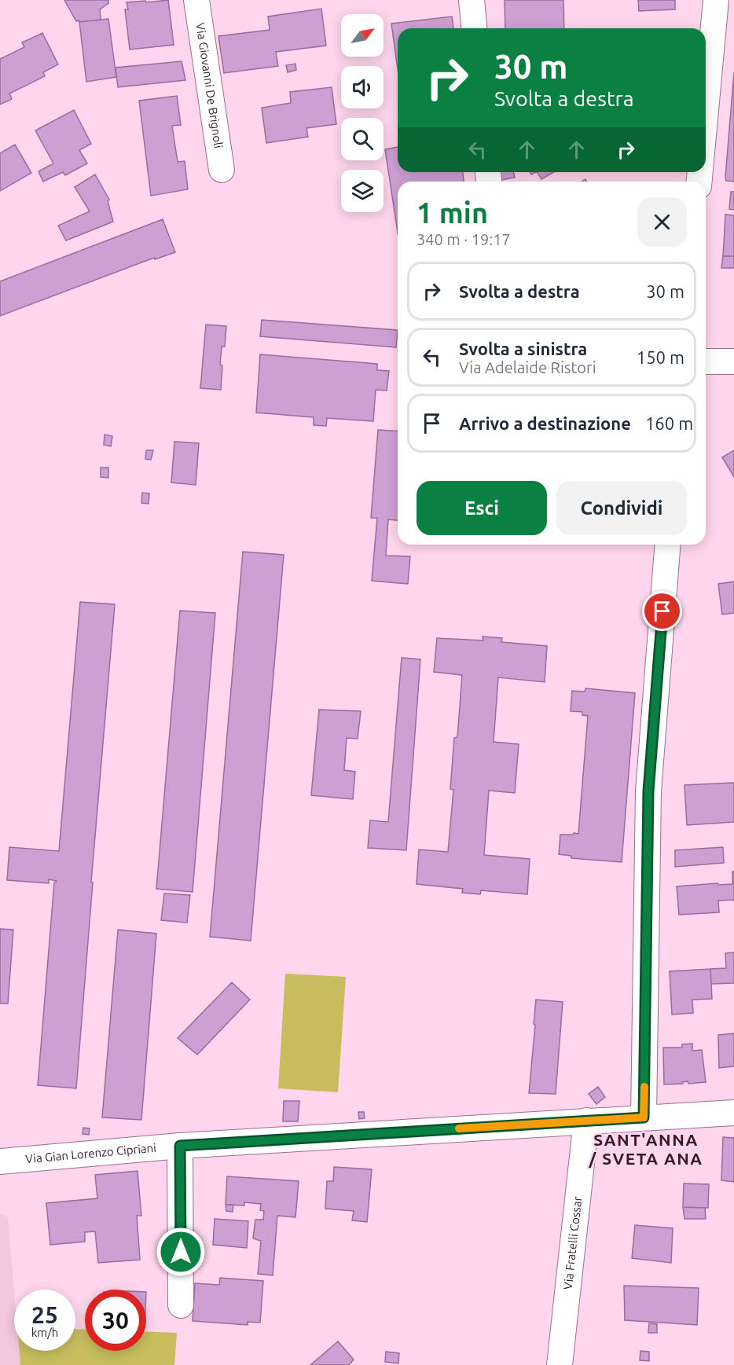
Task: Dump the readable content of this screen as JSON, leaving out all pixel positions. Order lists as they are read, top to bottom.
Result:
{
  "streets": {
    "street": ["Via Giovanni De Brignoli", "Via Gian Lorenzo Cipriani", "Via Fratelli Cossar"]
  },
  "crossings": [
    ["Via Gian Lorenzo Cipriani", "Via Fratelli Cossar"]
  ],
  "districts": ["SANT'ANNA / SVETA ANA"],
  "north": "top right",
  "page": {
    "turn": ["30 m", "Svolta a destra"],
    "heading": ["1 min", "340 m · 19:17"],
    "list": [
      {
        "name": "Svolta a destra",
        "value": "30 m"
      },
      {
        "name": "Svolta a sinistra",
        "note": "Via Adelaide Ristori",
        "value": "150 m"
      },
      {
        "name": "Arrivo a destinazione",
        "value": "160 m"
      }
    ],
    "buttons": ["Esci", "Condividi"],
    "speed": "25 km/h",
    "limit": "30"
  }
}
